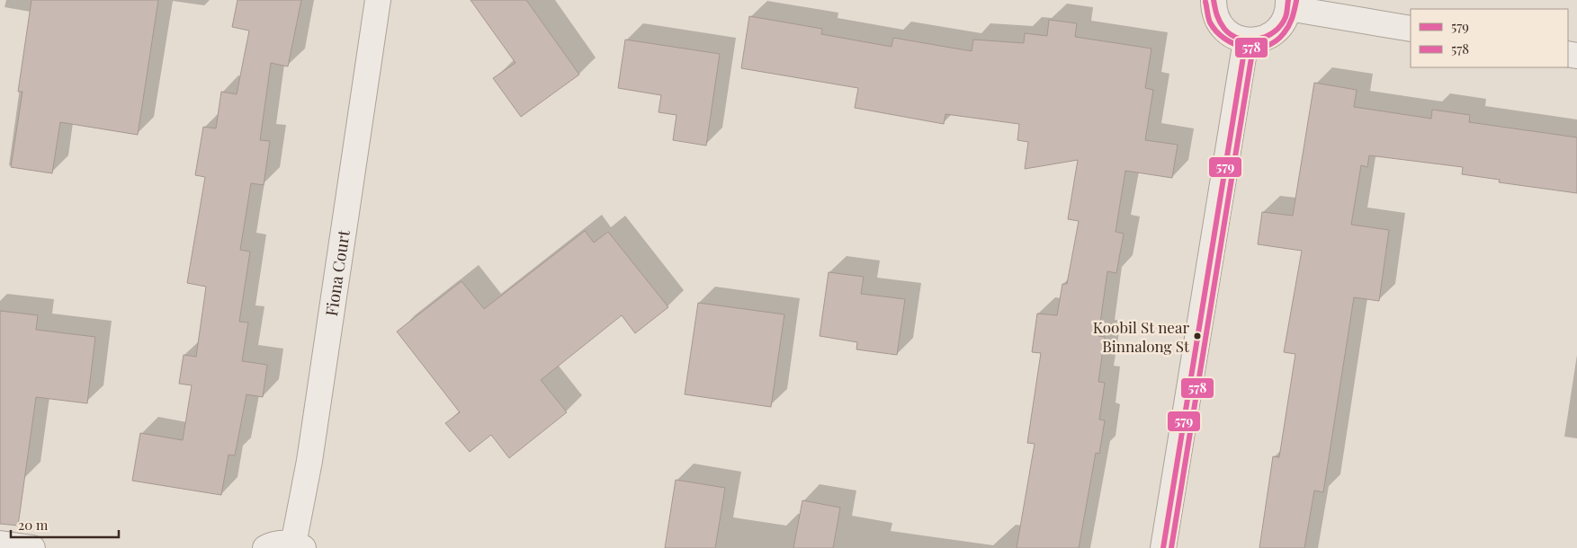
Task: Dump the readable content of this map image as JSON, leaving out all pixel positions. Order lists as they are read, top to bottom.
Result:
{
  "streets": {
    "street": ["Fiona Court"]
  },
  "places": ["Koobil St near Binnalong St"],
  "lines": ["transit line 579", "transit line 578"],
  "legend": ["579", "578"],
  "scale_bar": "20 m"
}
